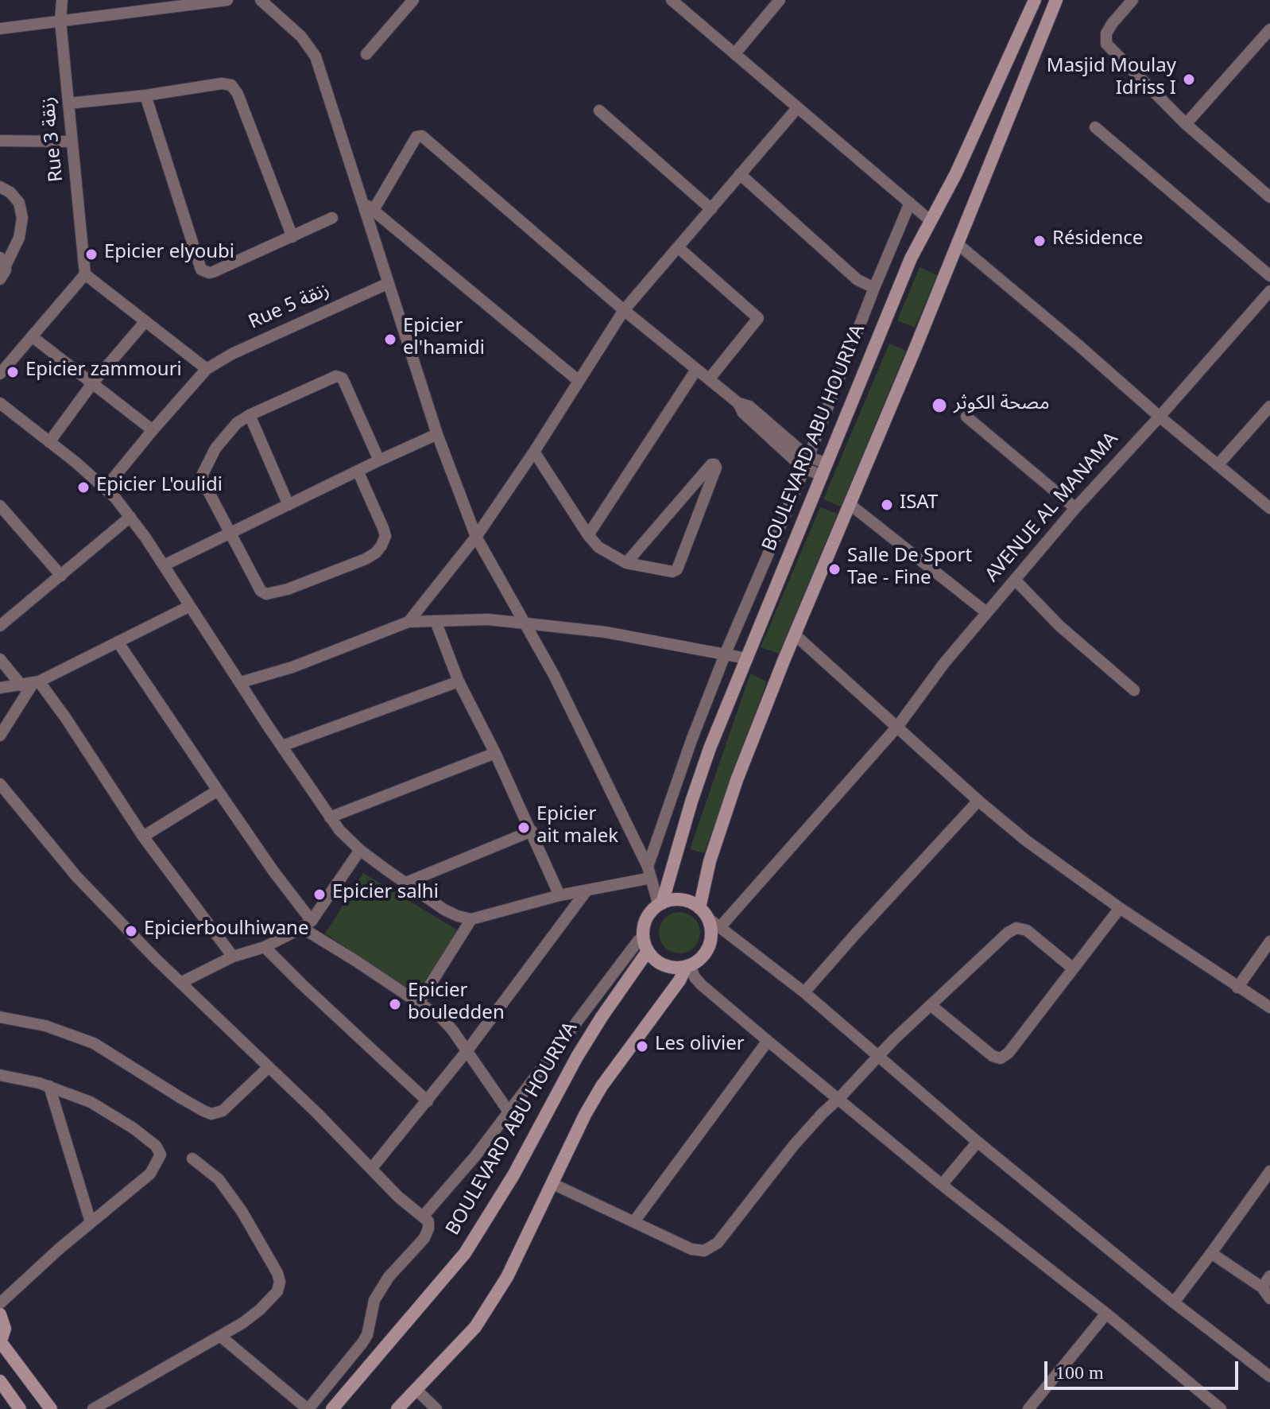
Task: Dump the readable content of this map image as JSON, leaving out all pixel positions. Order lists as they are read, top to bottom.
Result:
{
  "streets": {
    "main road": ["BOULEVARD ABU HOURIYA"],
    "street": ["Rue 3 زنقة", "Rue 5 زنقة", "AVENUE AL MANAMA"]
  },
  "places": [
    "Masjid Moulay Idriss I",
    "Résidence",
    "Epicier elyoubi",
    "Epicier el'hamidi",
    "Epicier zammouri",
    "مصحة الكوثر",
    "Epicier L'oulidi",
    "ISAT",
    "Salle De Sport Tae - Fine",
    "Epicier ait malek",
    "Epicier salhi",
    "Epicierboulhiwane",
    "Epicier bouledden",
    "Les olivier"
  ],
  "scale_bar": "100 m"
}
